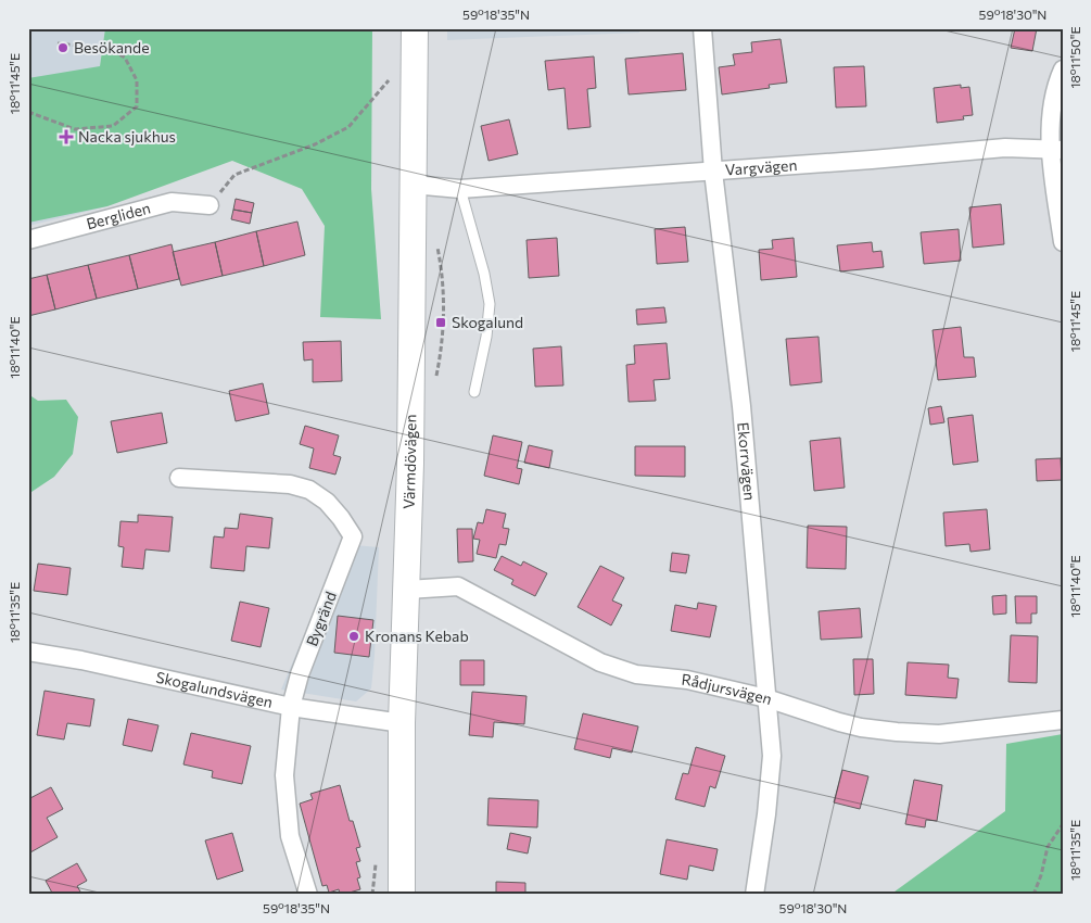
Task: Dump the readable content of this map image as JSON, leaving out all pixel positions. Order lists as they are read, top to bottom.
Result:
{
  "streets": {
    "main road": ["Värmdövägen"],
    "street": [
      "Vargvägen",
      "Bergliden",
      "Ekorrvägen",
      "Bygränd",
      "Skogalundsvägen",
      "Rådjursvägen"
    ]
  },
  "crossings": [
    ["Vargvägen", "Värmdövägen"],
    ["Vargvägen", "Ekorrvägen"],
    ["Värmdövägen", "Skogalundsvägen"],
    ["Värmdövägen", "Rådjursvägen"],
    ["Ekorrvägen", "Rådjursvägen"],
    ["Bygränd", "Skogalundsvägen"]
  ],
  "places": {
    "other": ["Besökande", "Kronans Kebab"],
    "health": ["Nacka sjukhus"],
    "transit": ["Skogalund"]
  },
  "coordinates": [
    "59°18'35\"N",
    "59°18'30\"N",
    "18°11'50\"E",
    "18°11'45\"E",
    "18°11'40\"E",
    "18°11'35\"E"
  ]
}
